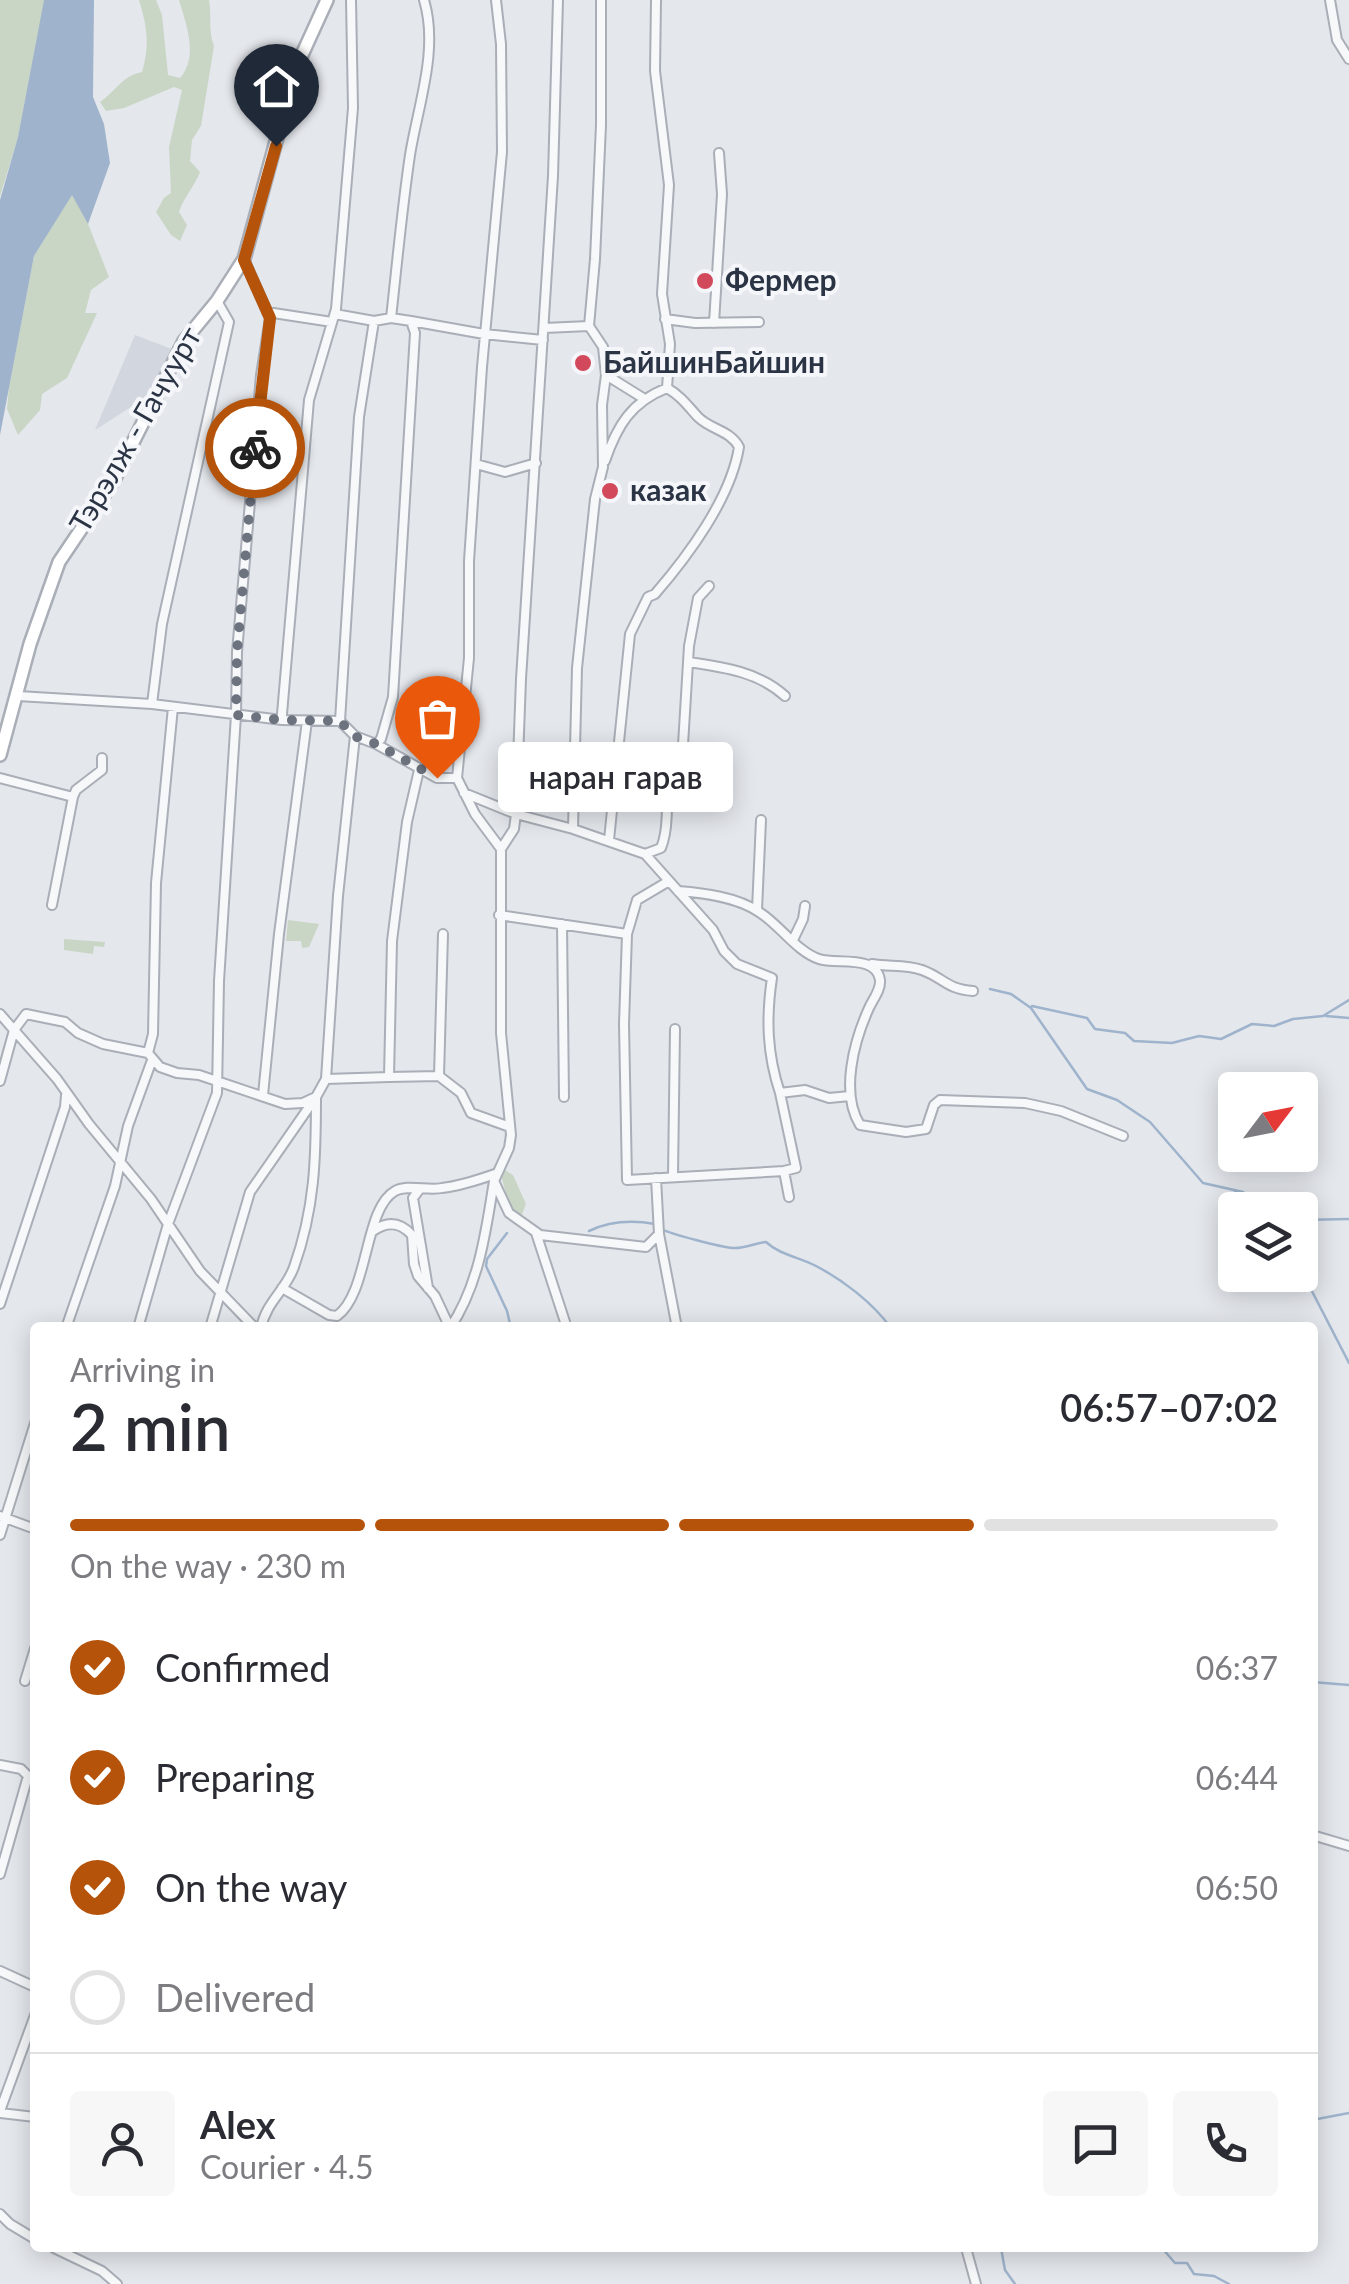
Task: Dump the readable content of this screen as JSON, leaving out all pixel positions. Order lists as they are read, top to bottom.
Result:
{
  "streets": {
    "main road": ["Тэрэлж - Гачуурт"]
  },
  "places": [
    "Фермер",
    "БайшинБайшин",
    "казак",
    "наран гарав"
  ],
  "north": "top right",
  "page": {
    "bubble": "наран гарав",
    "heading": ["2 min", "Arriving in", "06:57–07:02"],
    "panel": ["Alex", "Courier · 4.5"],
    "bar": "On the way · 230 m",
    "list": [
      ["Confirmed", "06:37"],
      ["Preparing", "06:44"],
      ["On the way", "06:50"],
      "Delivered"
    ]
  }
}
